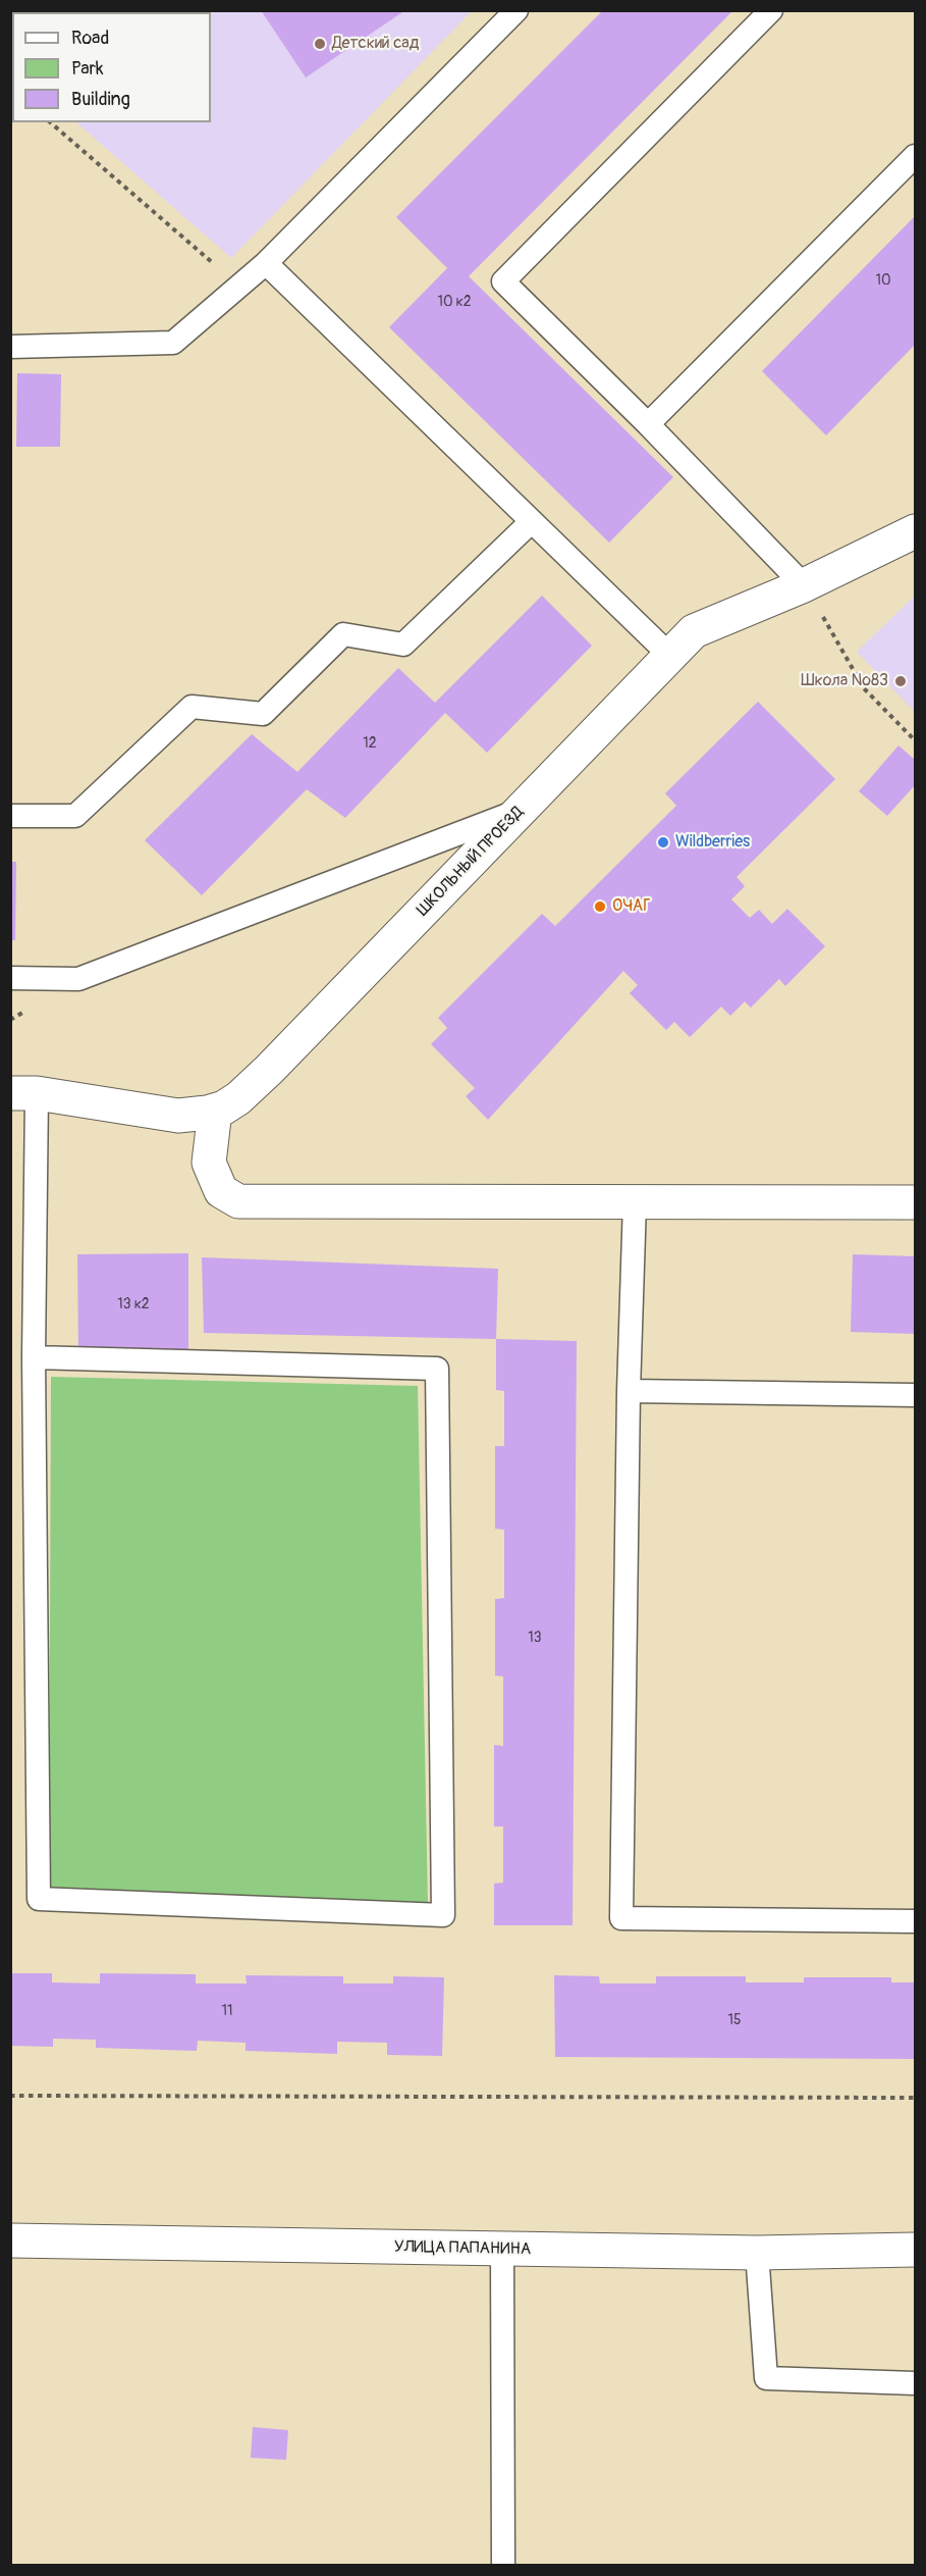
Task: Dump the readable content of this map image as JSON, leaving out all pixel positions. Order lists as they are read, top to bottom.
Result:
{
  "streets": {
    "street": ["ШКОЛЬНЫЙ ПРОЕЗД", "УЛИЦА ПАПАНИНА"]
  },
  "places": [
    "Детский сад",
    "Школа №83",
    "Wildberries",
    "ОЧАГ"
  ],
  "house_numbers": [
    "10",
    "10 к2",
    "12",
    "13 к2",
    "13",
    "11",
    "15"
  ],
  "legend": ["Road", "Park", "Building"]
}
